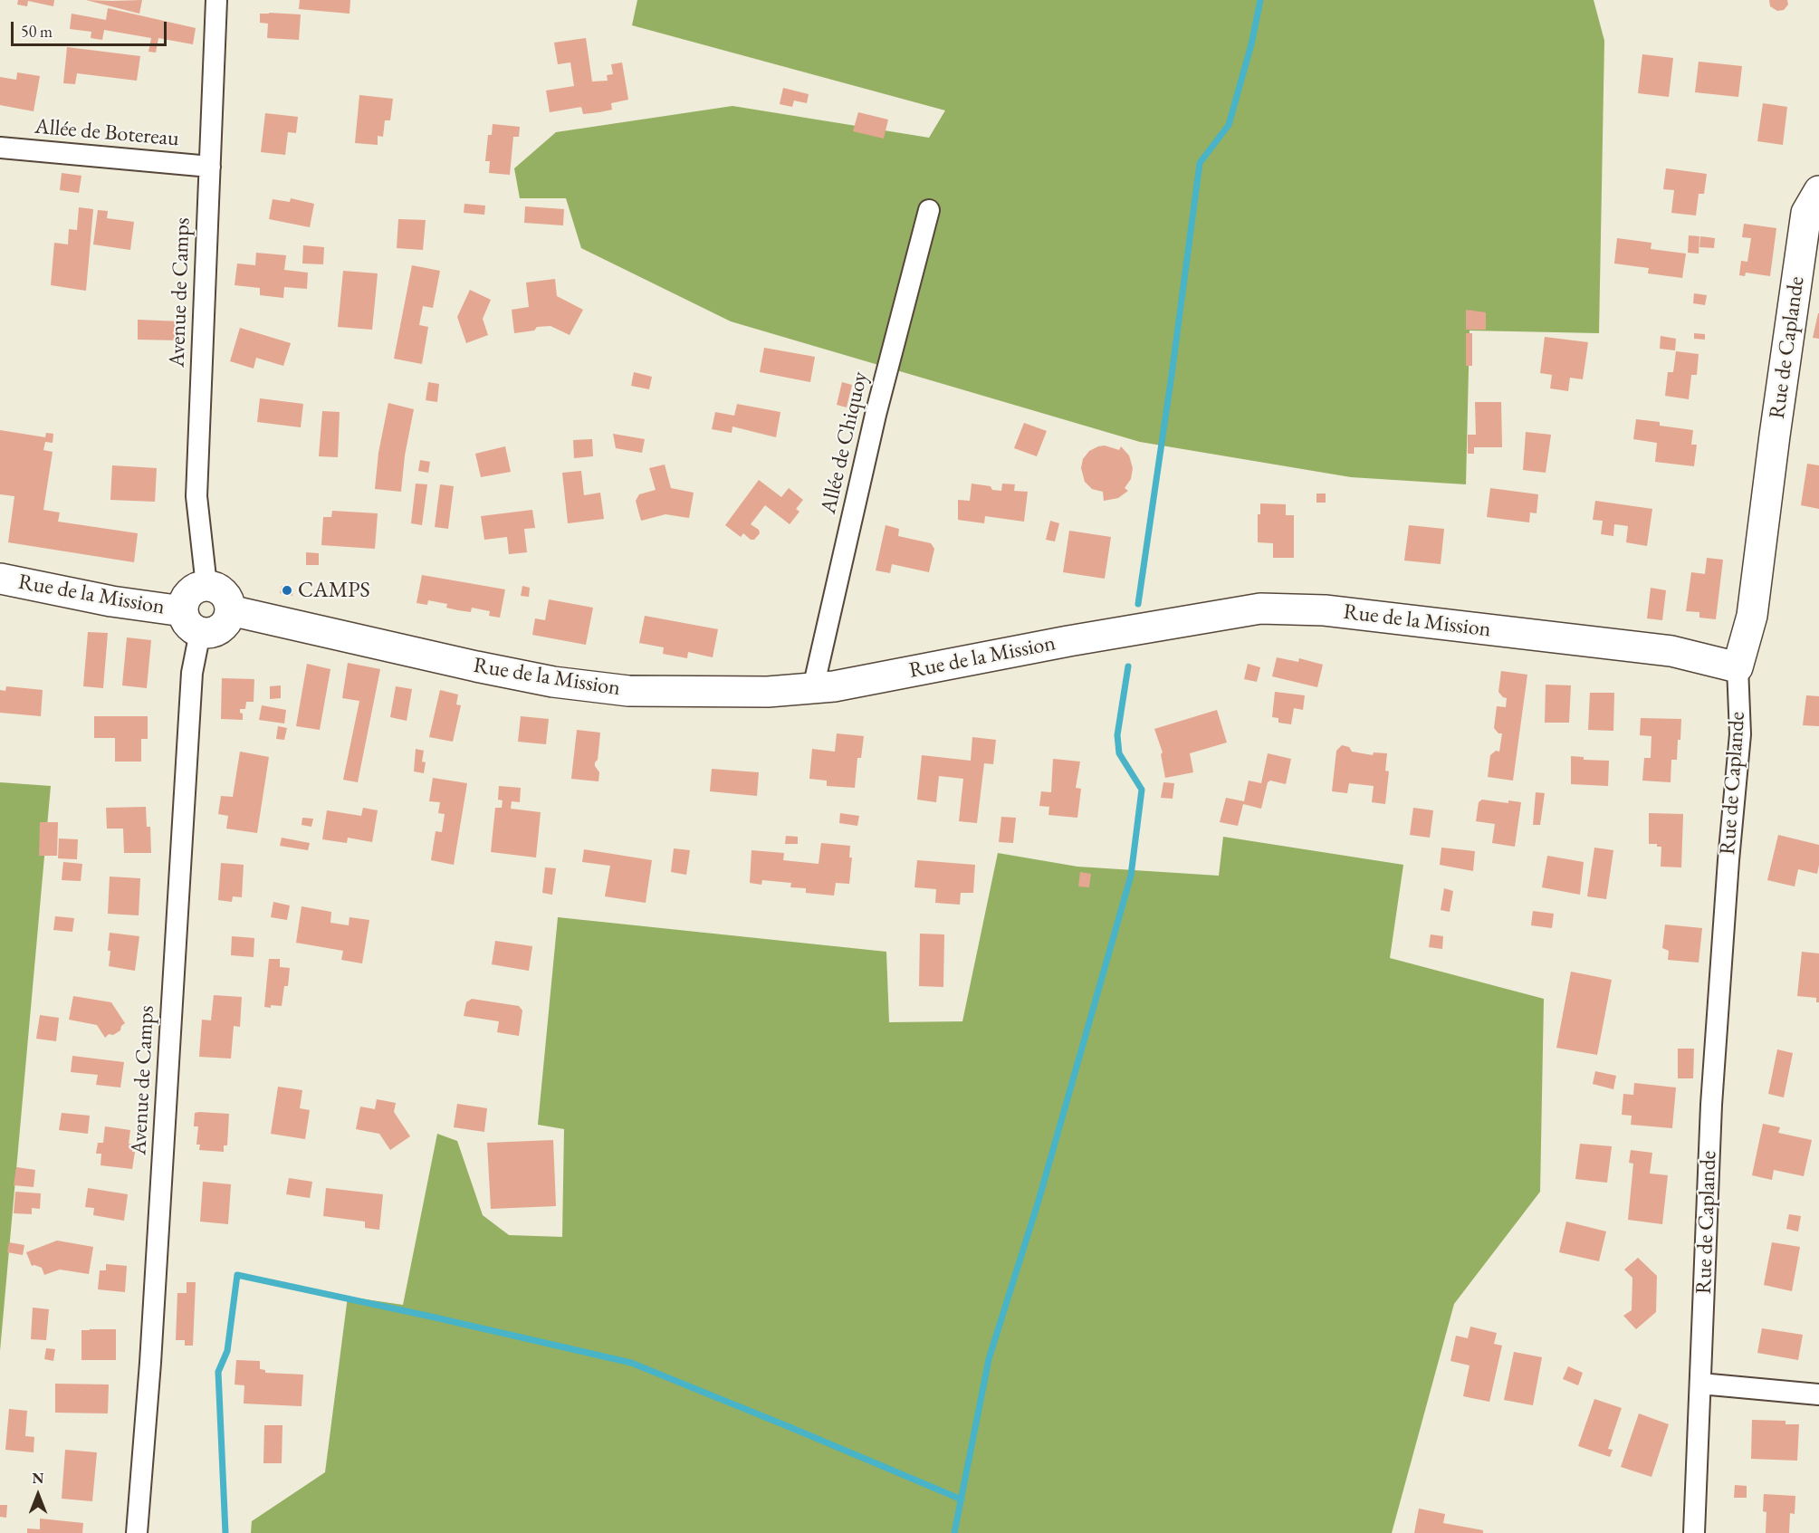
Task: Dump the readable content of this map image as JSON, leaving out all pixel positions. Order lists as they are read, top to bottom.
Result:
{
  "streets": {
    "main road": ["Rue de Caplande", "Rue de la Mission"],
    "street": ["Allée de Botereau", "Avenue de Camps", "Allée de Chiquoy"]
  },
  "crossings": [
    ["Allée de Botereau", "Avenue de Camps"],
    ["Avenue de Camps", "Rue de la Mission"],
    ["Rue de Caplande", "Rue de la Mission"],
    ["Allée de Chiquoy", "Rue de la Mission"]
  ],
  "places": ["CAMPS"],
  "scale_bar": "50 m",
  "north": "top"
}
